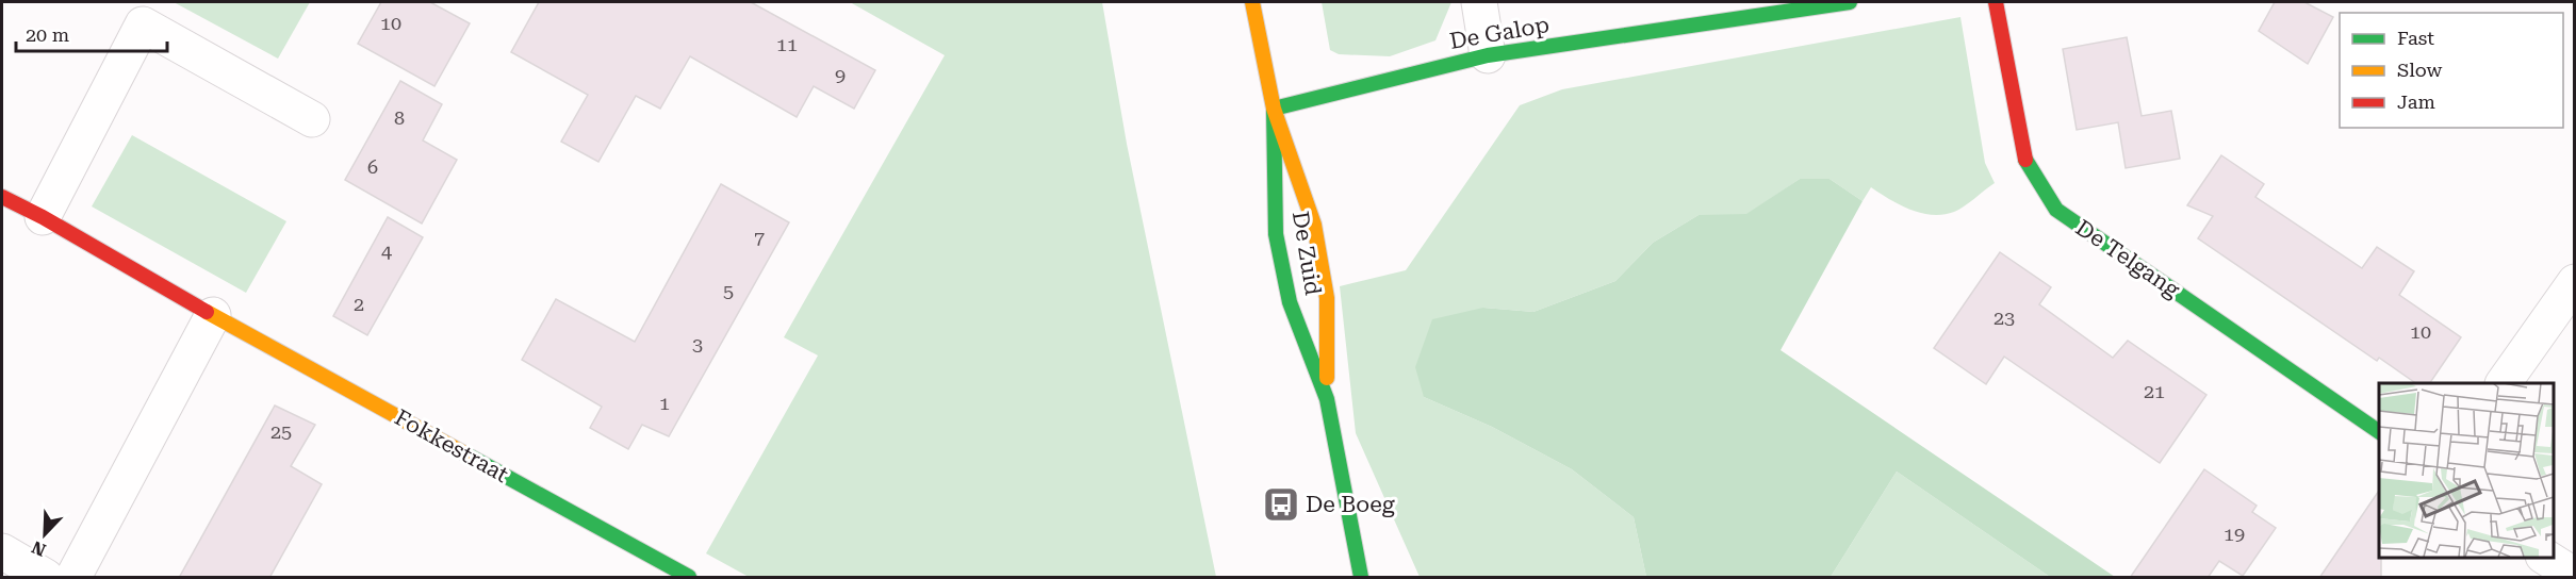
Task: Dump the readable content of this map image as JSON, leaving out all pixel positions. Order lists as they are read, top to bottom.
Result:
{
  "streets": {
    "street": [
      "De Galop",
      "De Zuid",
      "De Telgang",
      "Fokkestraat"
    ]
  },
  "crossings": [
    ["De Galop", "De Zuid"]
  ],
  "places": {
    "bus stop": ["De Boeg"]
  },
  "house_numbers": [
    "10",
    "11",
    "9",
    "8",
    "6",
    "7",
    "4",
    "5",
    "2",
    "23",
    "10",
    "3",
    "21",
    "1",
    "25",
    "19"
  ],
  "legend": ["Fast", "Slow", "Jam"],
  "scale_bar": "20 m",
  "north": "bottom left"
}
